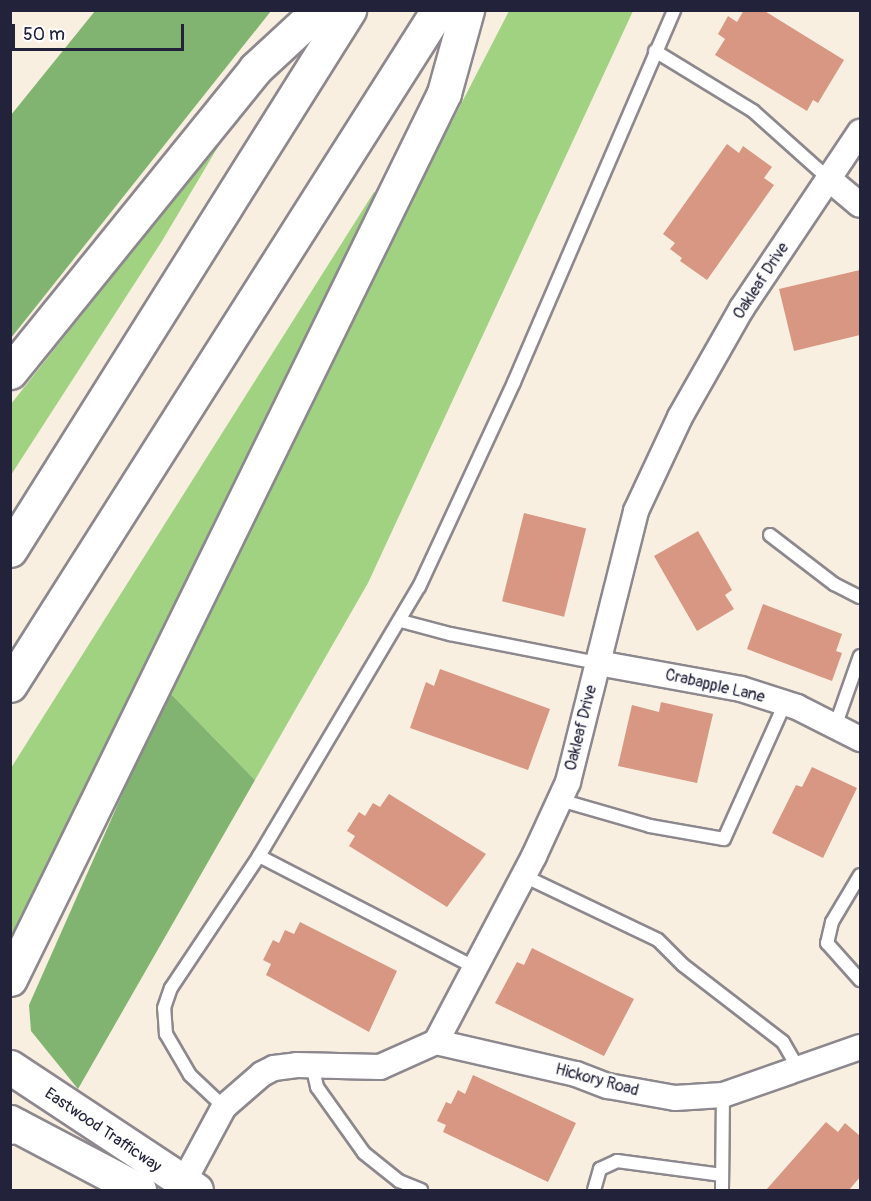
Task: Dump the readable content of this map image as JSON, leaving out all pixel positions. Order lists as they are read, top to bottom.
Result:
{
  "streets": {
    "main road": ["Eastwood Trafficway"],
    "street": ["Oakleaf Drive", "Crabapple Lane", "Hickory Road"]
  },
  "crossings": [
    ["Oakleaf Drive", "Crabapple Lane"],
    ["Oakleaf Drive", "Hickory Road"]
  ],
  "scale_bar": "50 m"
}
